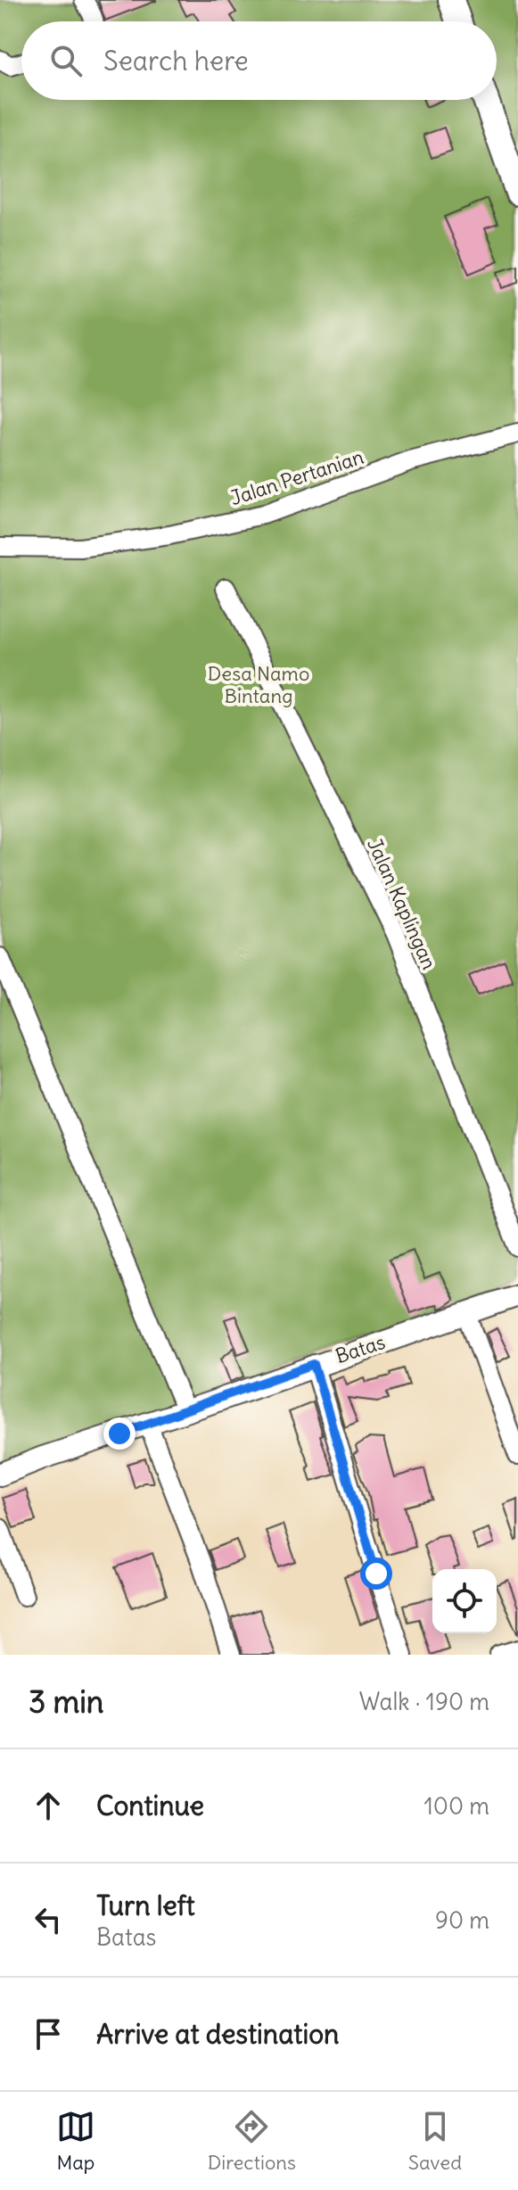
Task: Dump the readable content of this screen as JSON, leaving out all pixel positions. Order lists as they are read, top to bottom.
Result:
{
  "streets": {
    "street": ["Jalan Pertanian", "Jalan Kaplingan", "Batas"]
  },
  "parks": ["Desa Namo Bintang"],
  "page": {
    "search": "Search here",
    "heading": ["3 min", "Walk · 190 m"],
    "list": [
      ["Continue", "100 m"],
      ["Turn left", "Batas", "90 m"],
      "Arrive at destination"
    ],
    "nav": ["Map", "Directions", "Saved"]
  }
}
